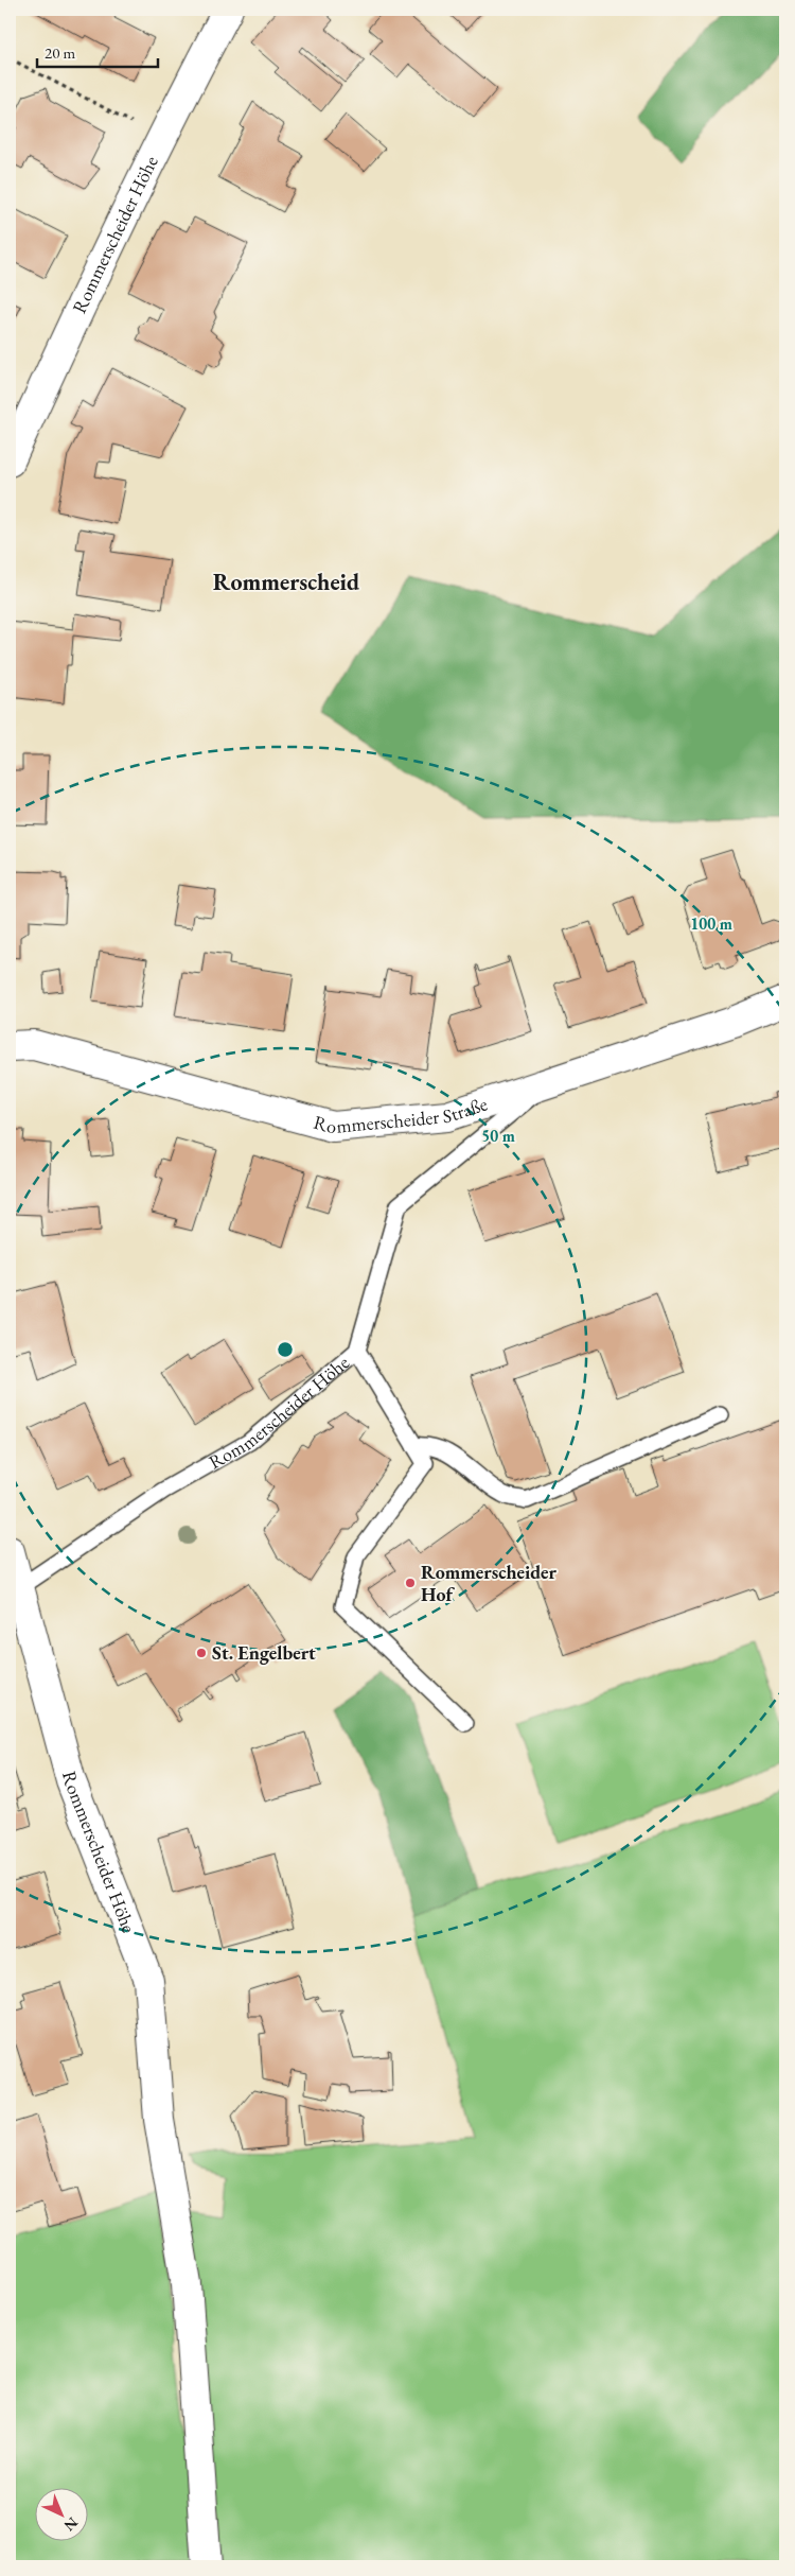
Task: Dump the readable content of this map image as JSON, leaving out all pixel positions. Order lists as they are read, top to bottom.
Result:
{
  "streets": {
    "street": ["Rommerscheider Höhe", "Rommerscheider Straße"]
  },
  "crossings": [
    ["Rommerscheider Höhe", "Rommerscheider Straße"]
  ],
  "districts": ["Rommerscheid"],
  "places": ["Rommerscheider Hof", "St. Engelbert"],
  "scale_bar": "20 m",
  "north": "bottom right",
  "rings": ["100 m", "50 m"]
}
